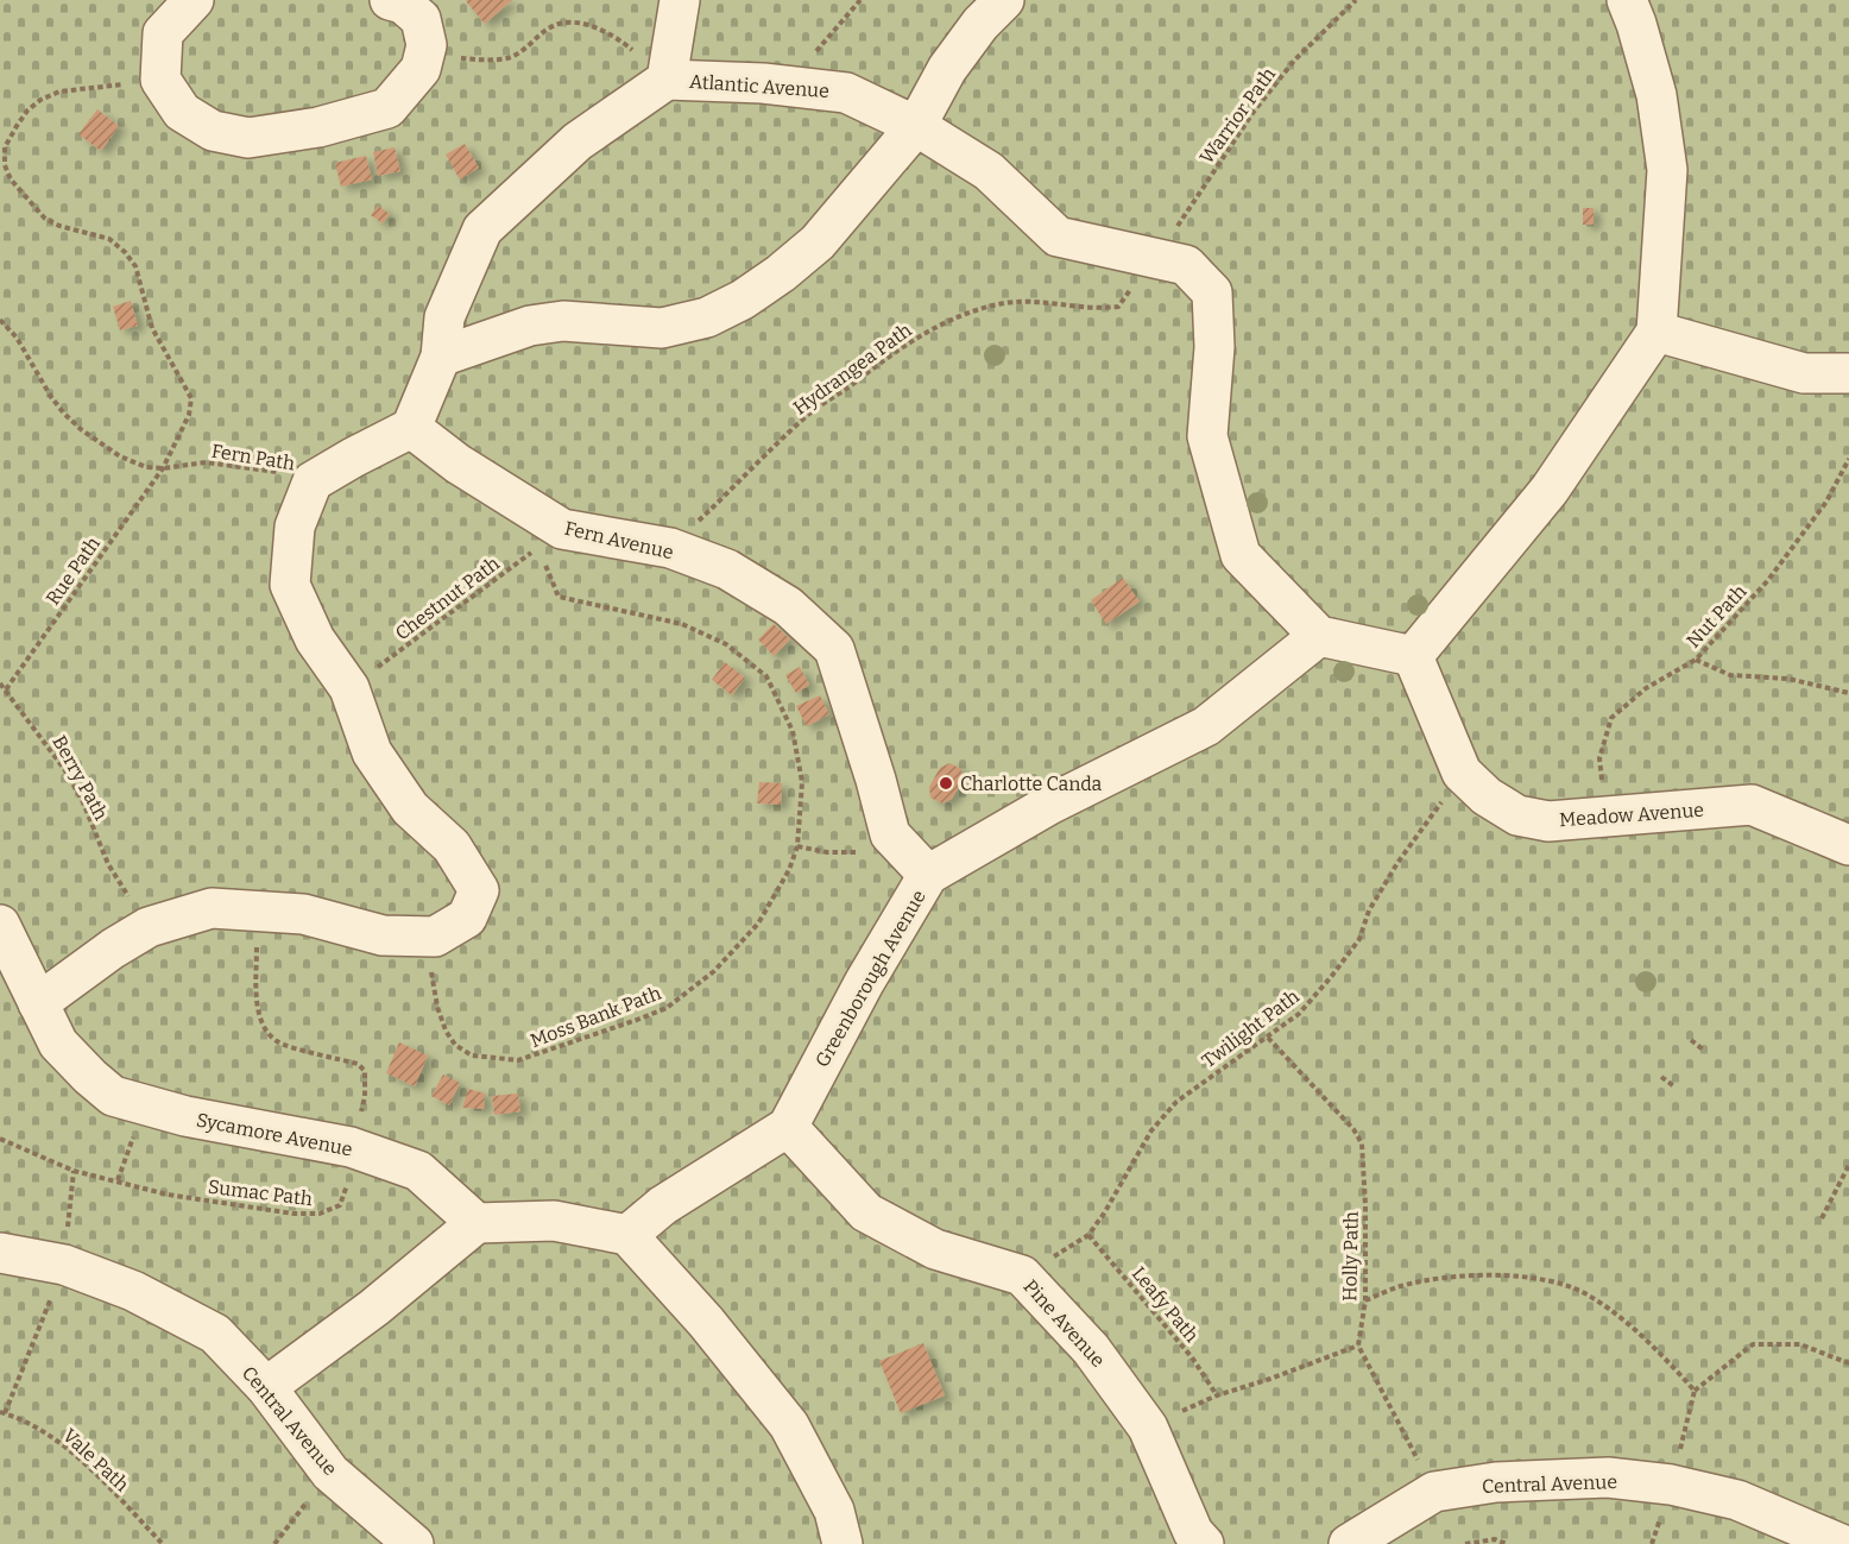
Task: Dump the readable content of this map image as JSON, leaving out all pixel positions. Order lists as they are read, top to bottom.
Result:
{
  "streets": {
    "lane": [
      "Atlantic Avenue",
      "Fern Avenue",
      "Meadow Avenue",
      "Greenborough Avenue",
      "Sycamore Avenue",
      "Pine Avenue",
      "Central Avenue"
    ],
    "path": [
      "Warrior Path",
      "Hydrangea Path",
      "Fern Path",
      "Rue Path",
      "Chestnut Path",
      "Nut Path",
      "Berry Path",
      "Moss Bank Path",
      "Twilight Path",
      "Sumac Path",
      "Holly Path",
      "Leafy Path",
      "Vale Path"
    ]
  },
  "crossings": [
    ["Atlantic Avenue", "Warrior Path"],
    ["Atlantic Avenue", "Hydrangea Path"],
    ["Atlantic Avenue", "Greenborough Avenue"],
    ["Warrior Path", "Hydrangea Path"],
    ["Hydrangea Path", "Fern Avenue"],
    ["Fern Path", "Rue Path"],
    ["Fern Avenue", "Chestnut Path"],
    ["Fern Avenue", "Greenborough Avenue"],
    ["Fern Avenue", "Moss Bank Path"],
    ["Rue Path", "Berry Path"],
    ["Chestnut Path", "Moss Bank Path"],
    ["Nut Path", "Meadow Avenue"],
    ["Meadow Avenue", "Twilight Path"],
    ["Greenborough Avenue", "Pine Avenue"],
    ["Twilight Path", "Holly Path"],
    ["Twilight Path", "Leafy Path"],
    ["Twilight Path", "Pine Avenue"],
    ["Sycamore Avenue", "Sumac Path"]
  ],
  "places": ["Charlotte Canda"]
}
